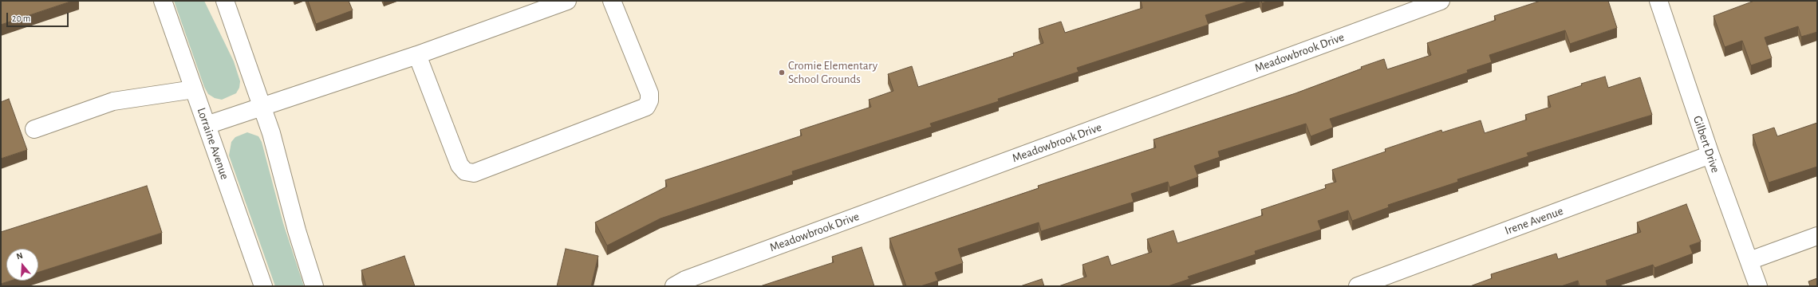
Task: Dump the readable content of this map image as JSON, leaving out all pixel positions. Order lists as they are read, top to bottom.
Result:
{
  "streets": {
    "street": [
      "Meadowbrook Drive",
      "Lorraine Avenue",
      "Gilbert Drive",
      "Irene Avenue"
    ]
  },
  "crossings": [
    ["Gilbert Drive", "Irene Avenue"]
  ],
  "places": ["Cromie Elementary School Grounds"],
  "scale_bar": "20 m",
  "north": "top"
}
